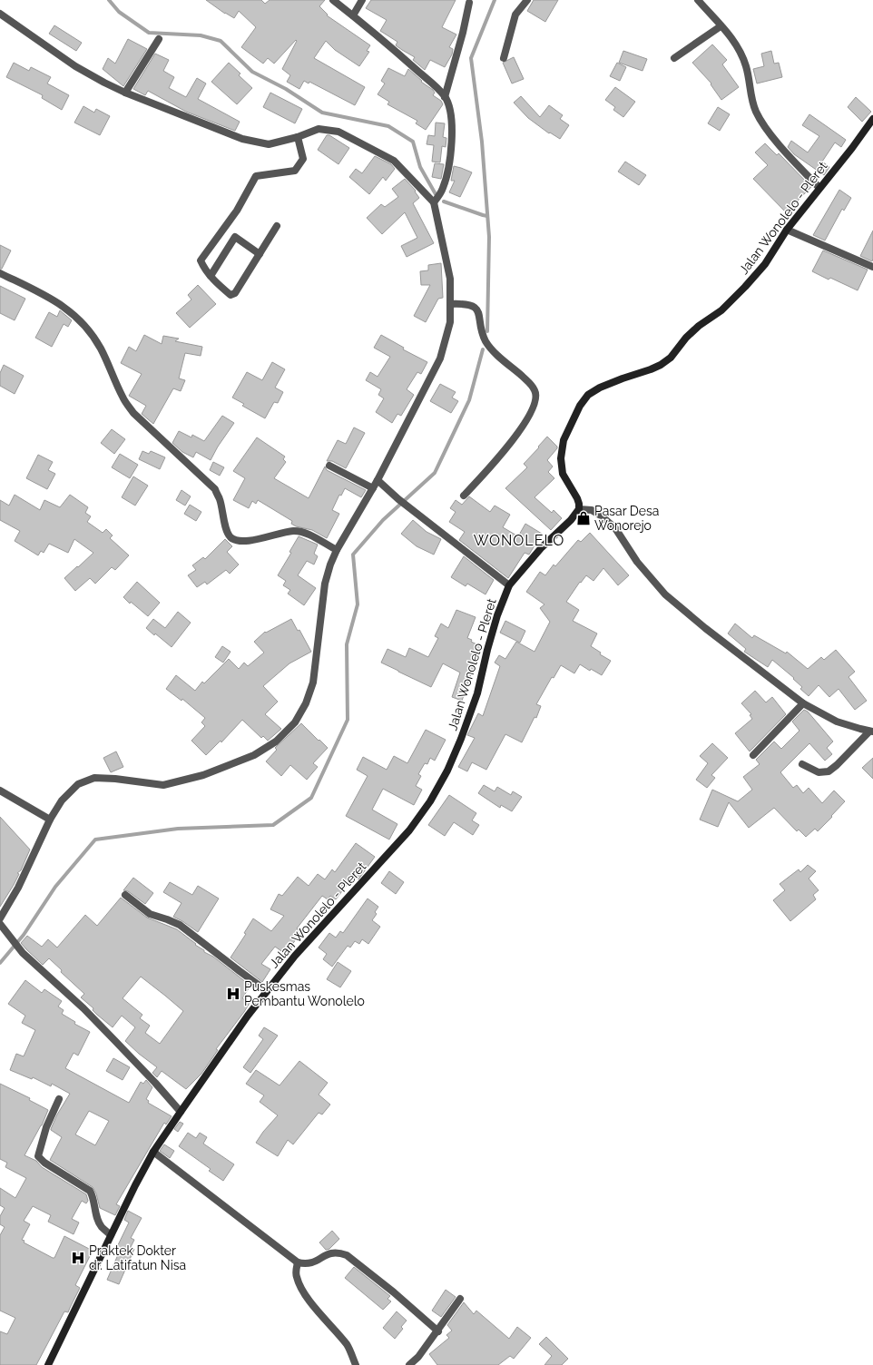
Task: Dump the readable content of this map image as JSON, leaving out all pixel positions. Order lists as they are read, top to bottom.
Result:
{
  "streets": {
    "main road": ["Jalan Wonolelo - Pleret"]
  },
  "districts": ["WONOLELO"],
  "places": {
    "shop": ["Pasar Desa Wonorejo"],
    "hospital": ["Puskesmas Pembantu Wonolelo", "Praktek Dokter dr. Latifatun Nisa"]
  }
}
